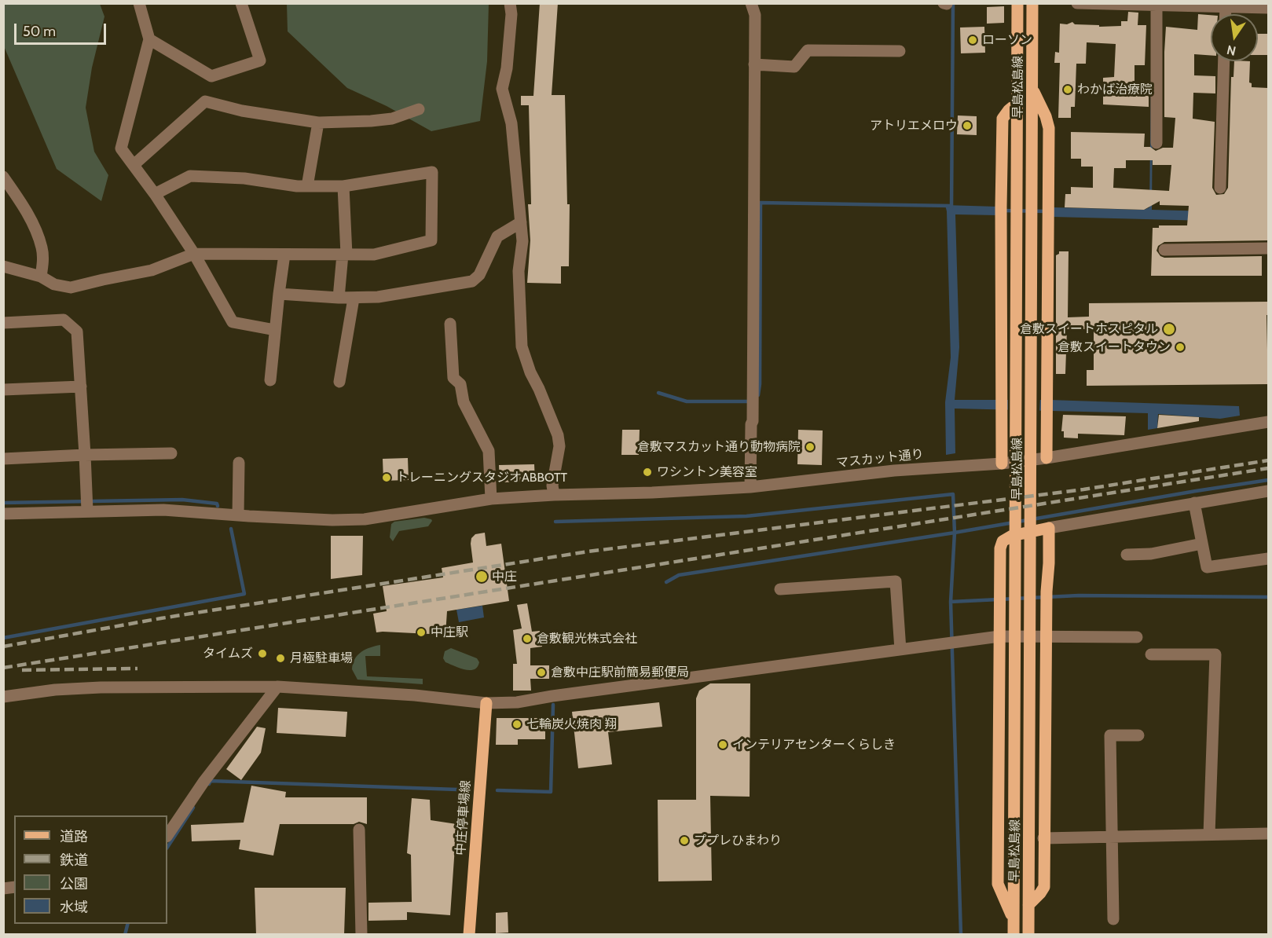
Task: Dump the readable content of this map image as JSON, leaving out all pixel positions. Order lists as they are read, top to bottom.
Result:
{
  "streets": {
    "main road": ["早島松島線", "中庄停車場線"],
    "street": ["マスカット通り"]
  },
  "places": [
    "ローソン",
    "わかば治療院",
    "アトリエメロウ",
    "倉敷スイートホスピタル",
    "倉敷スイートタウン",
    "倉敷マスカット通り動物病院",
    "ワシントン美容室",
    "トレーニングスタジオABBOTT",
    "中庄",
    "中庄駅",
    "倉敷観光株式会社",
    "タイムズ",
    "月極駐車場",
    "倉敷中庄駅前簡易郵便局",
    "七輪炭火焼肉 翔",
    "インテリアセンターくらしき",
    "ププレひまわり"
  ],
  "legend": [
    "道路",
    "鉄道",
    "公園",
    "水域"
  ],
  "scale_bar": "50 m",
  "north": "bottom"
}
